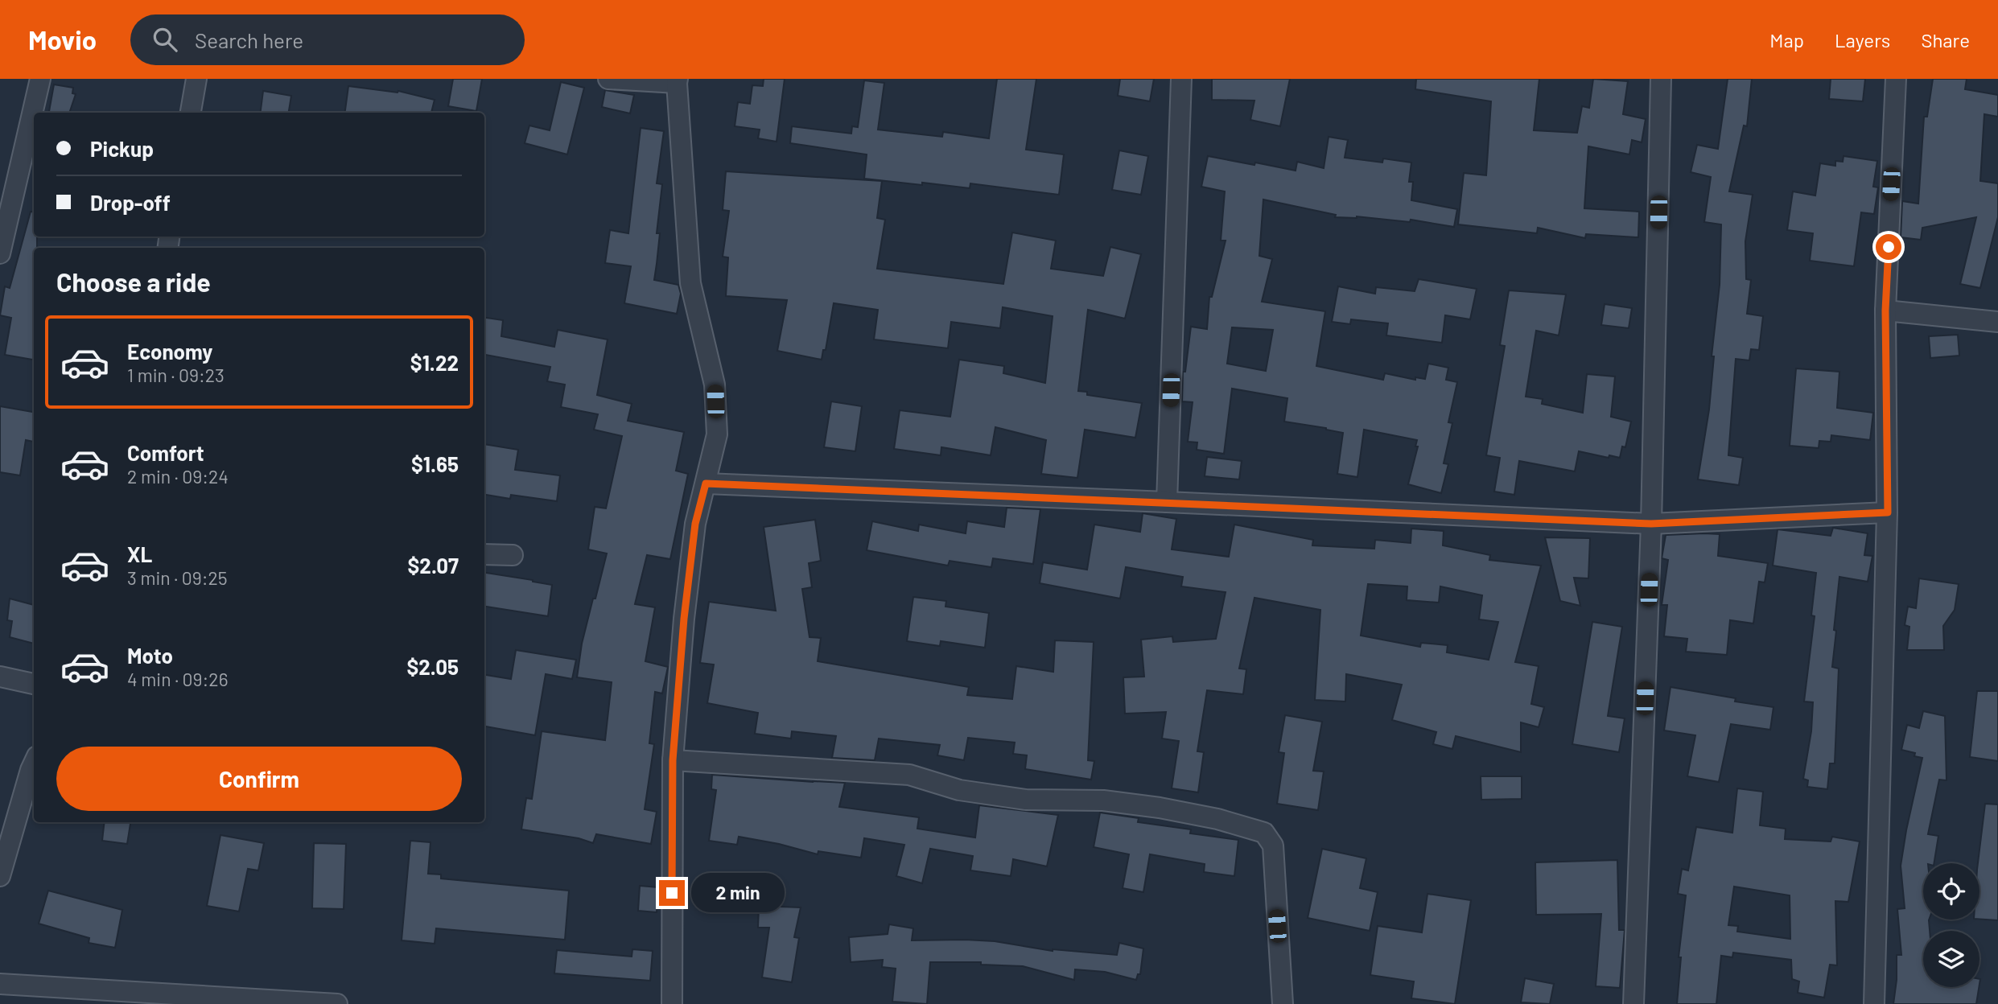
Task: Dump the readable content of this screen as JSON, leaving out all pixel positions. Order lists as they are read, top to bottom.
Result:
{
  "page": {
    "header": "Movio",
    "search": "Search here",
    "nav": ["Map", "Layers", "Share"],
    "banner": ["Pickup", "Drop-off"],
    "heading": "Choose a ride",
    "list": [
      {
        "name": "Economy",
        "note": "1 min · 09:23",
        "value": "$1.22"
      },
      {
        "name": "Comfort",
        "note": "2 min · 09:24",
        "value": "$1.65"
      },
      {
        "name": "XL",
        "note": "3 min · 09:25",
        "value": "$2.07"
      },
      {
        "name": "Moto",
        "note": "4 min · 09:26",
        "value": "$2.05"
      }
    ],
    "buttons": "Confirm",
    "bubble": "2 min"
  }
}
